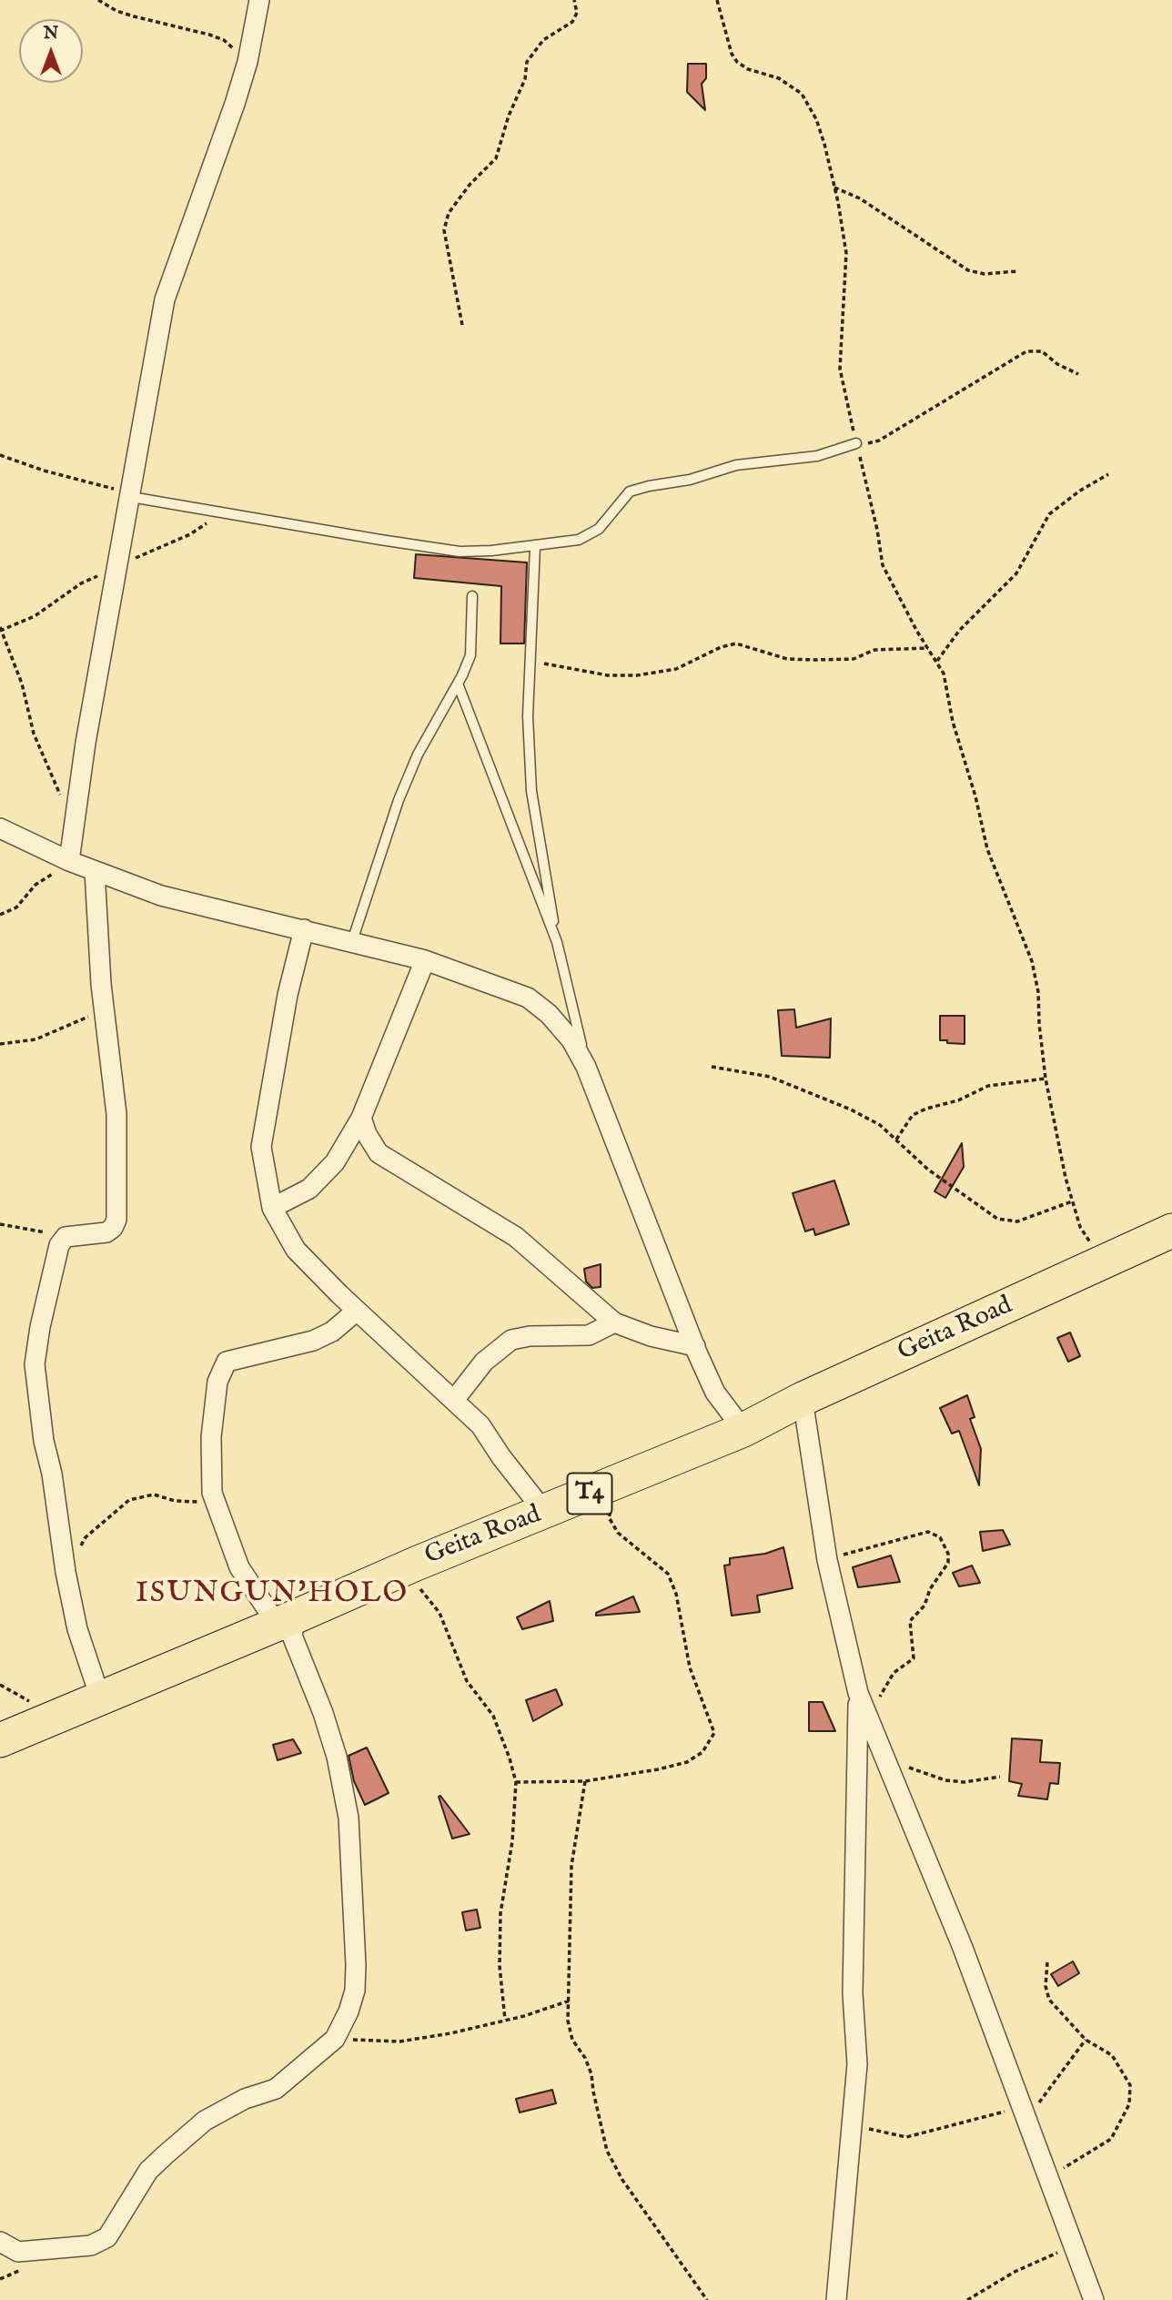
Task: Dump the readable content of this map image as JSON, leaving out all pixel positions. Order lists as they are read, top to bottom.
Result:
{
  "streets": {
    "highway": ["Geita Road", "T4"]
  },
  "districts": ["ISUNGUN'HOLO"],
  "north": "top"
}
